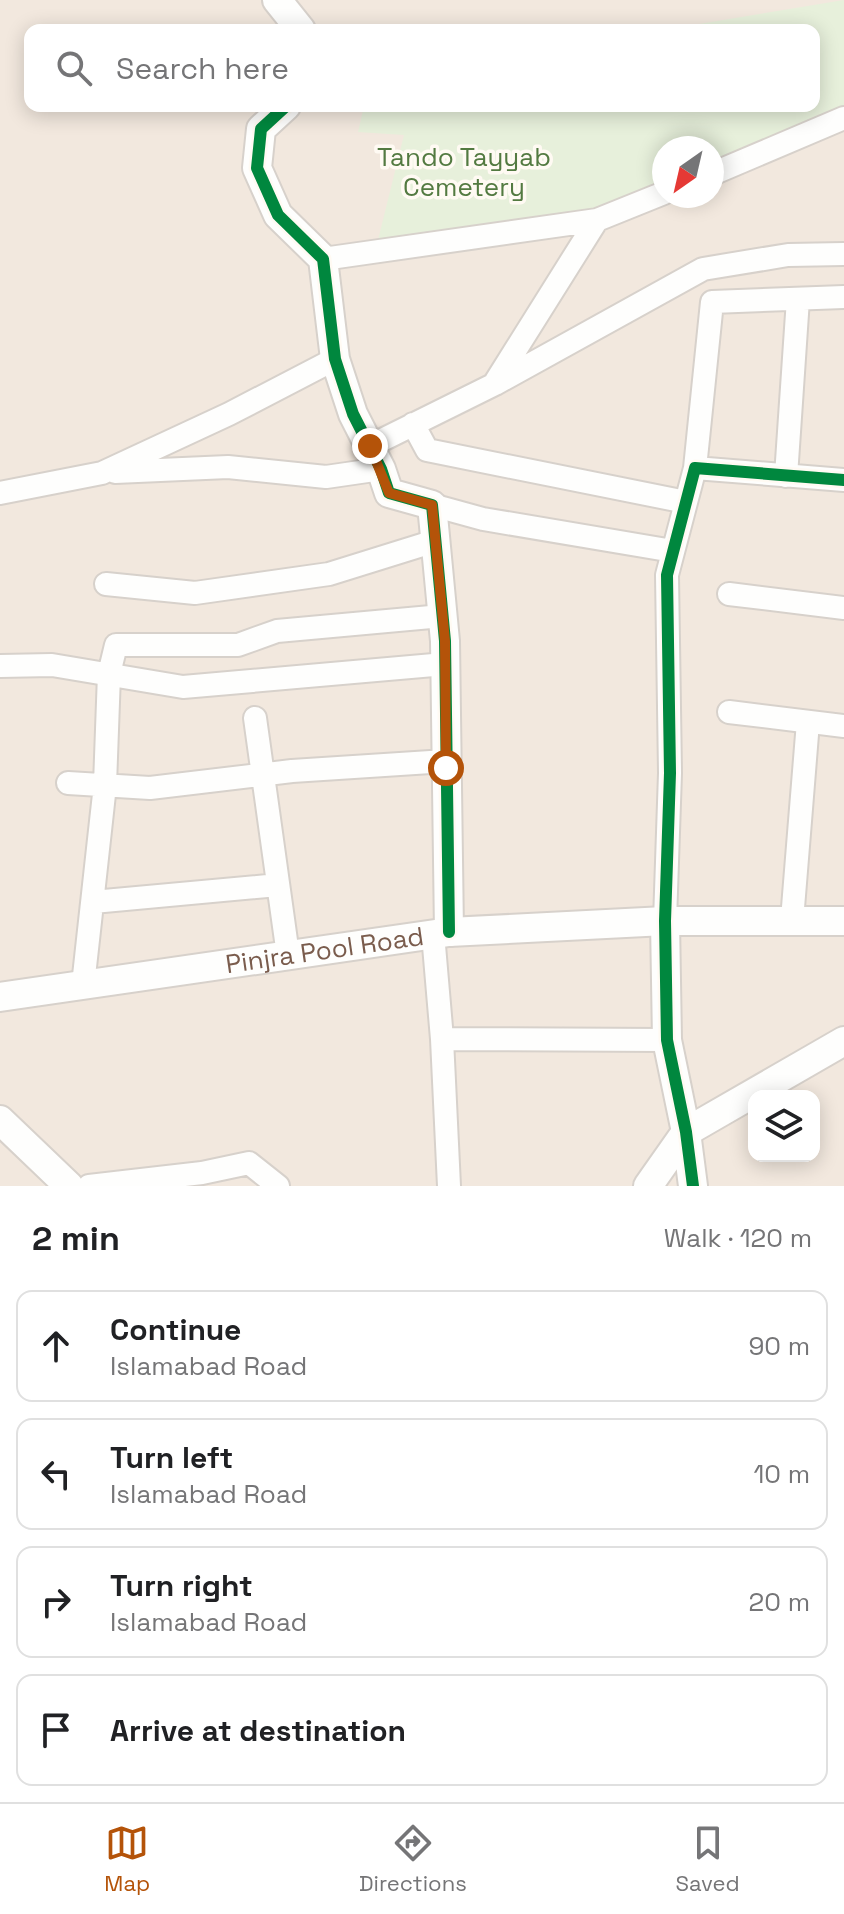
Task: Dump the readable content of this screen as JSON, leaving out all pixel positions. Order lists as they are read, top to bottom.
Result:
{
  "streets": {
    "street": ["Pinjra Pool Road"]
  },
  "parks": ["Tando Tayyab Cemetery"],
  "north": "bottom left",
  "page": {
    "search": "Search here",
    "heading": ["2 min", "Walk · 120 m"],
    "list": [
      ["Continue", "Islamabad Road", "90 m"],
      ["Turn left", "Islamabad Road", "10 m"],
      ["Turn right", "Islamabad Road", "20 m"],
      "Arrive at destination"
    ],
    "nav": ["Map", "Directions", "Saved"]
  }
}
